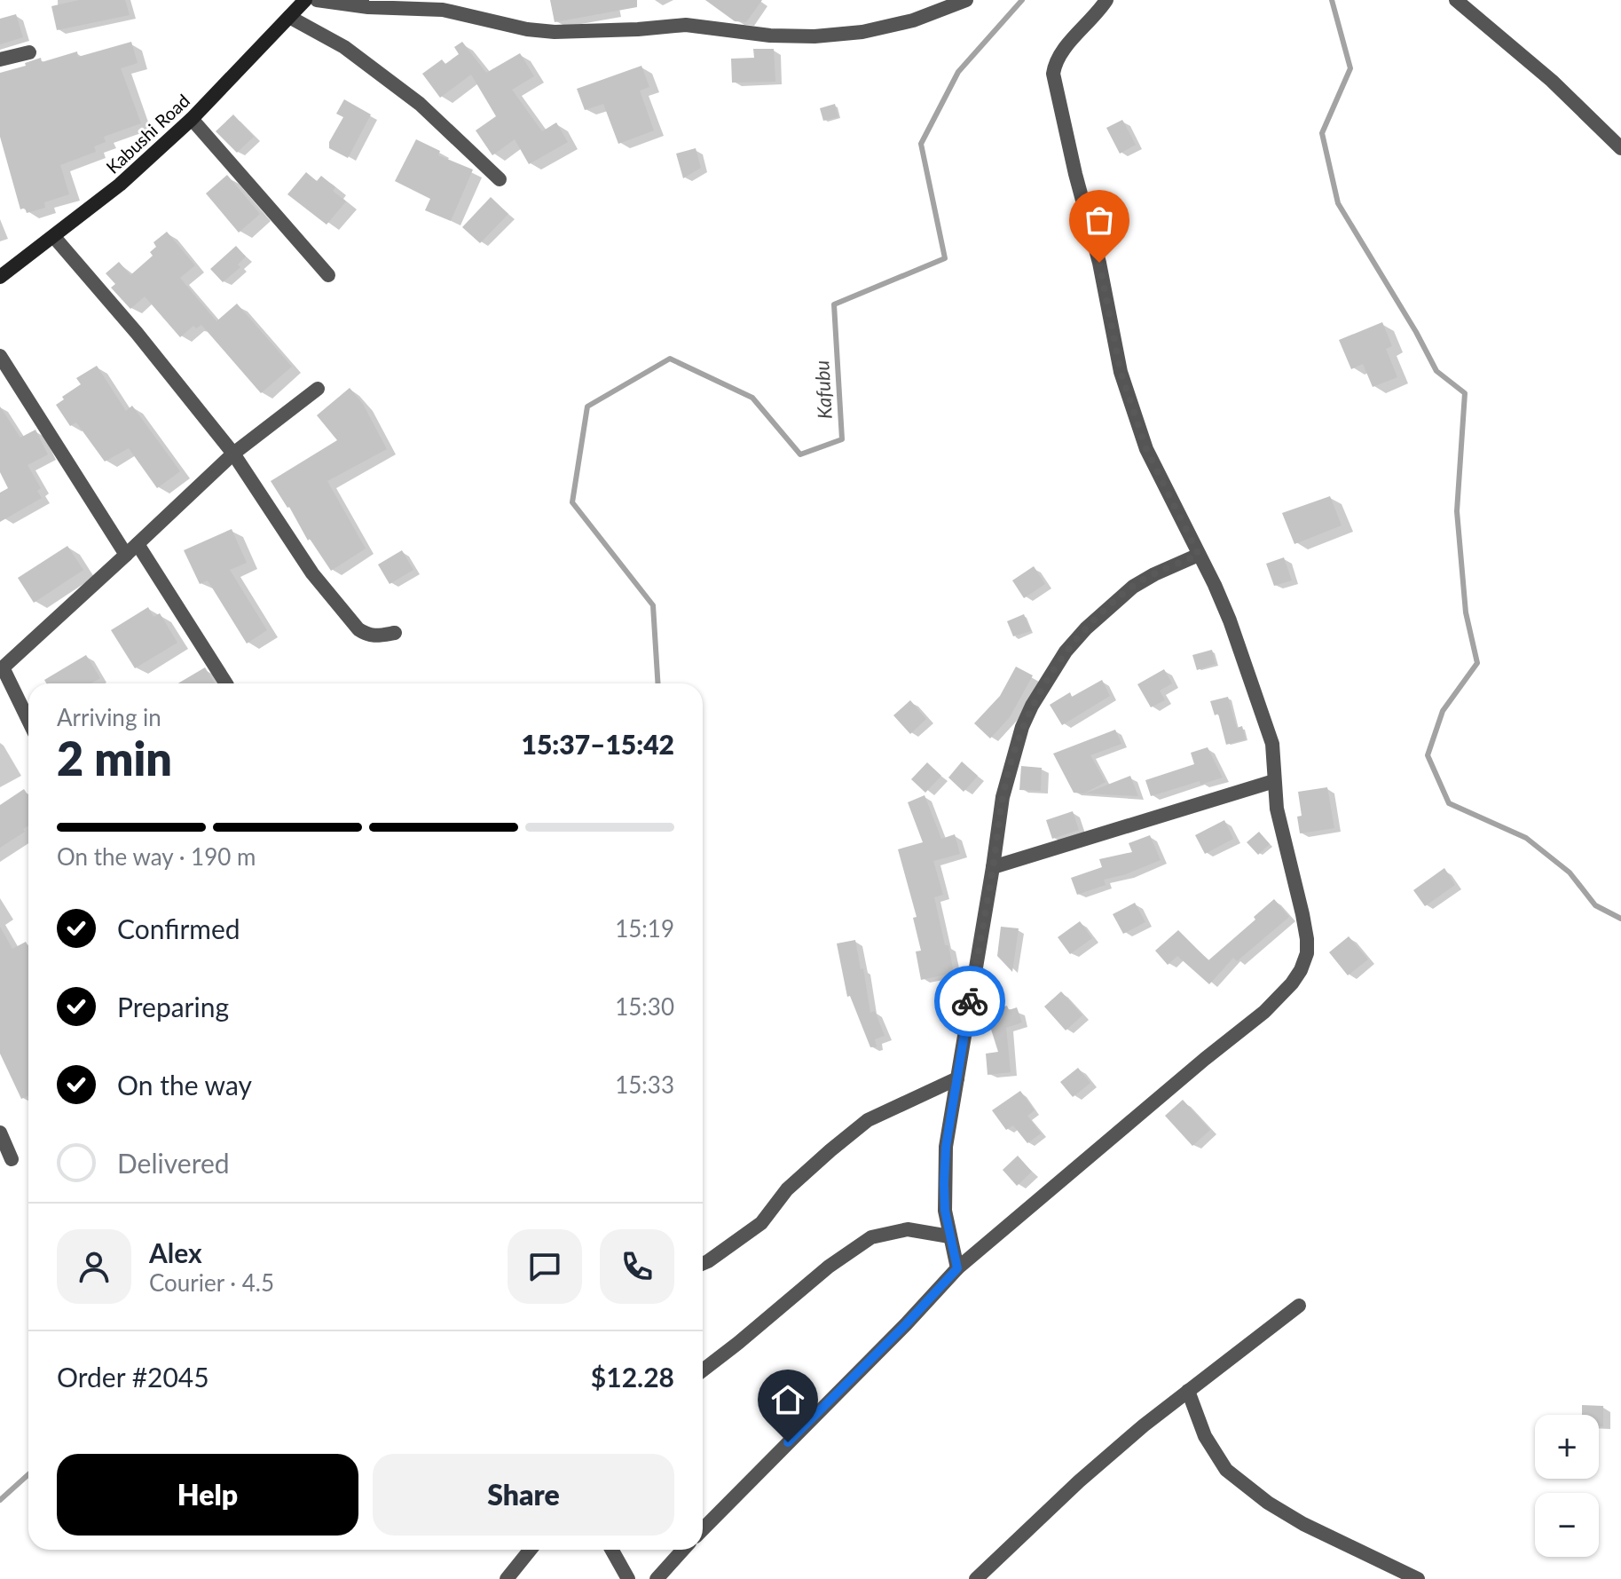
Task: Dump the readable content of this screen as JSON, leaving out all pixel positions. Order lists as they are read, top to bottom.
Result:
{
  "streets": {
    "main road": ["Kabushi Road"]
  },
  "water": ["Kafubu"],
  "page": {
    "heading": ["2 min", "Arriving in", "15:37–15:42"],
    "panel": [
      "Alex",
      "Courier · 4.5",
      "Order #2045",
      "$12.28"
    ],
    "bar": "On the way · 190 m",
    "list": [
      ["Confirmed", "15:19"],
      ["Preparing", "15:30"],
      ["On the way", "15:33"],
      "Delivered"
    ],
    "map_buttons": ["+", "−"],
    "buttons": ["Help", "Share"]
  }
}
